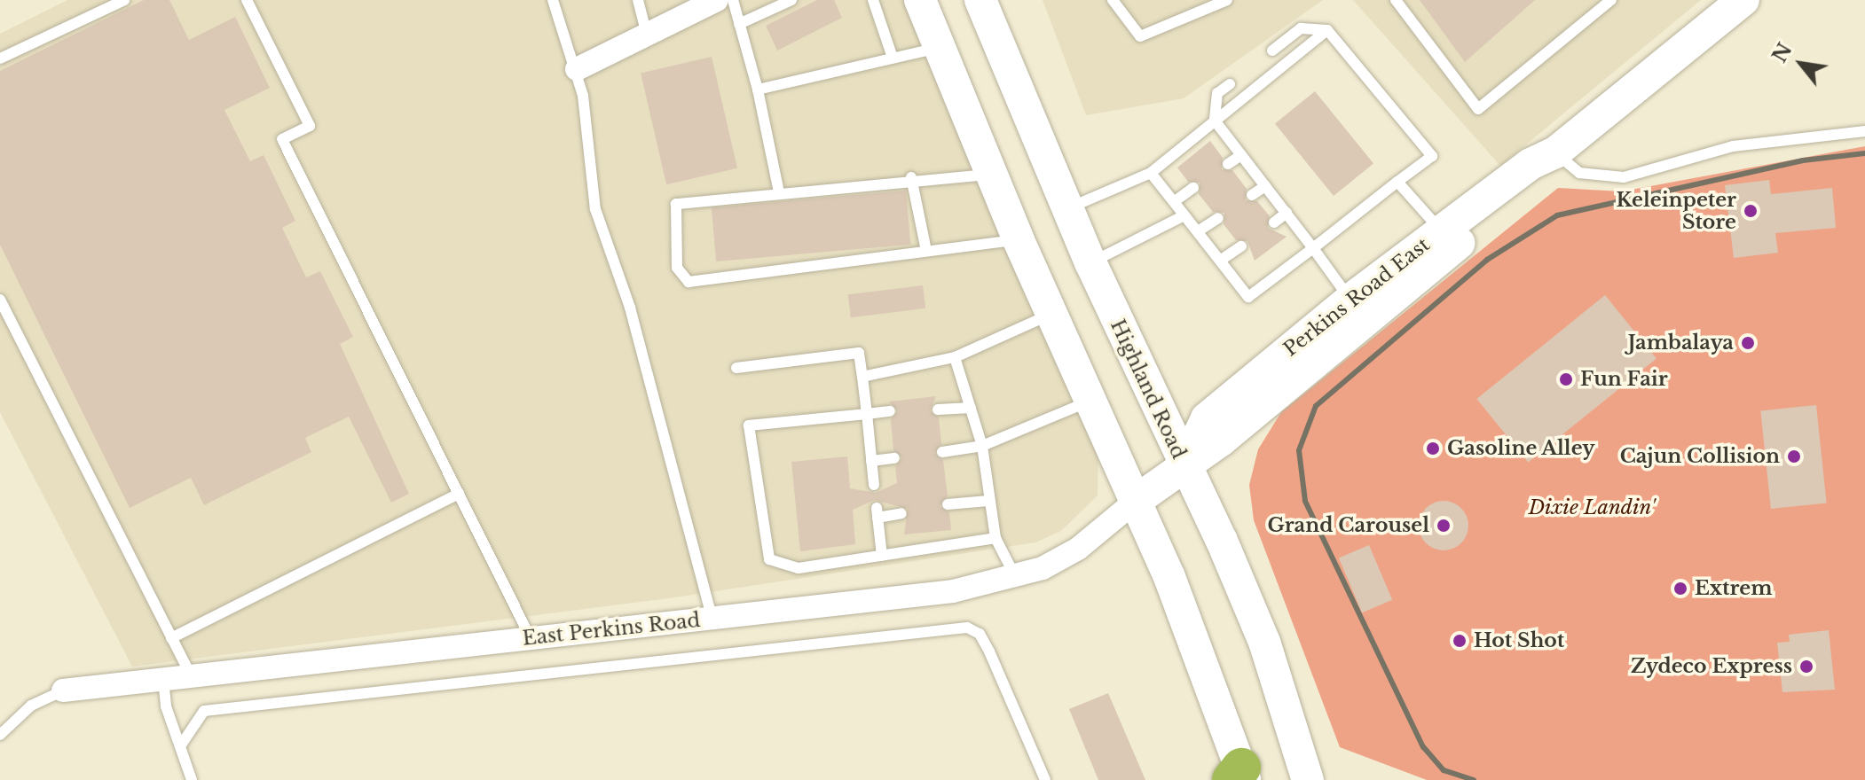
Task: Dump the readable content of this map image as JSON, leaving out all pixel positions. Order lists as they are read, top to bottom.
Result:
{
  "streets": {
    "main road": ["Perkins Road East", "Highland Road"],
    "street": ["East Perkins Road"]
  },
  "crossings": [
    ["Perkins Road East", "Highland Road"],
    ["Perkins Road East", "East Perkins Road"]
  ],
  "parks": ["Dixie Landin'"],
  "places": [
    "Keleinpeter Store",
    "Jambalaya",
    "Fun Fair",
    "Gasoline Alley",
    "Cajun Collision",
    "Grand Carousel",
    "Extrem",
    "Hot Shot",
    "Zydeco Express"
  ],
  "north": "top left"
}
